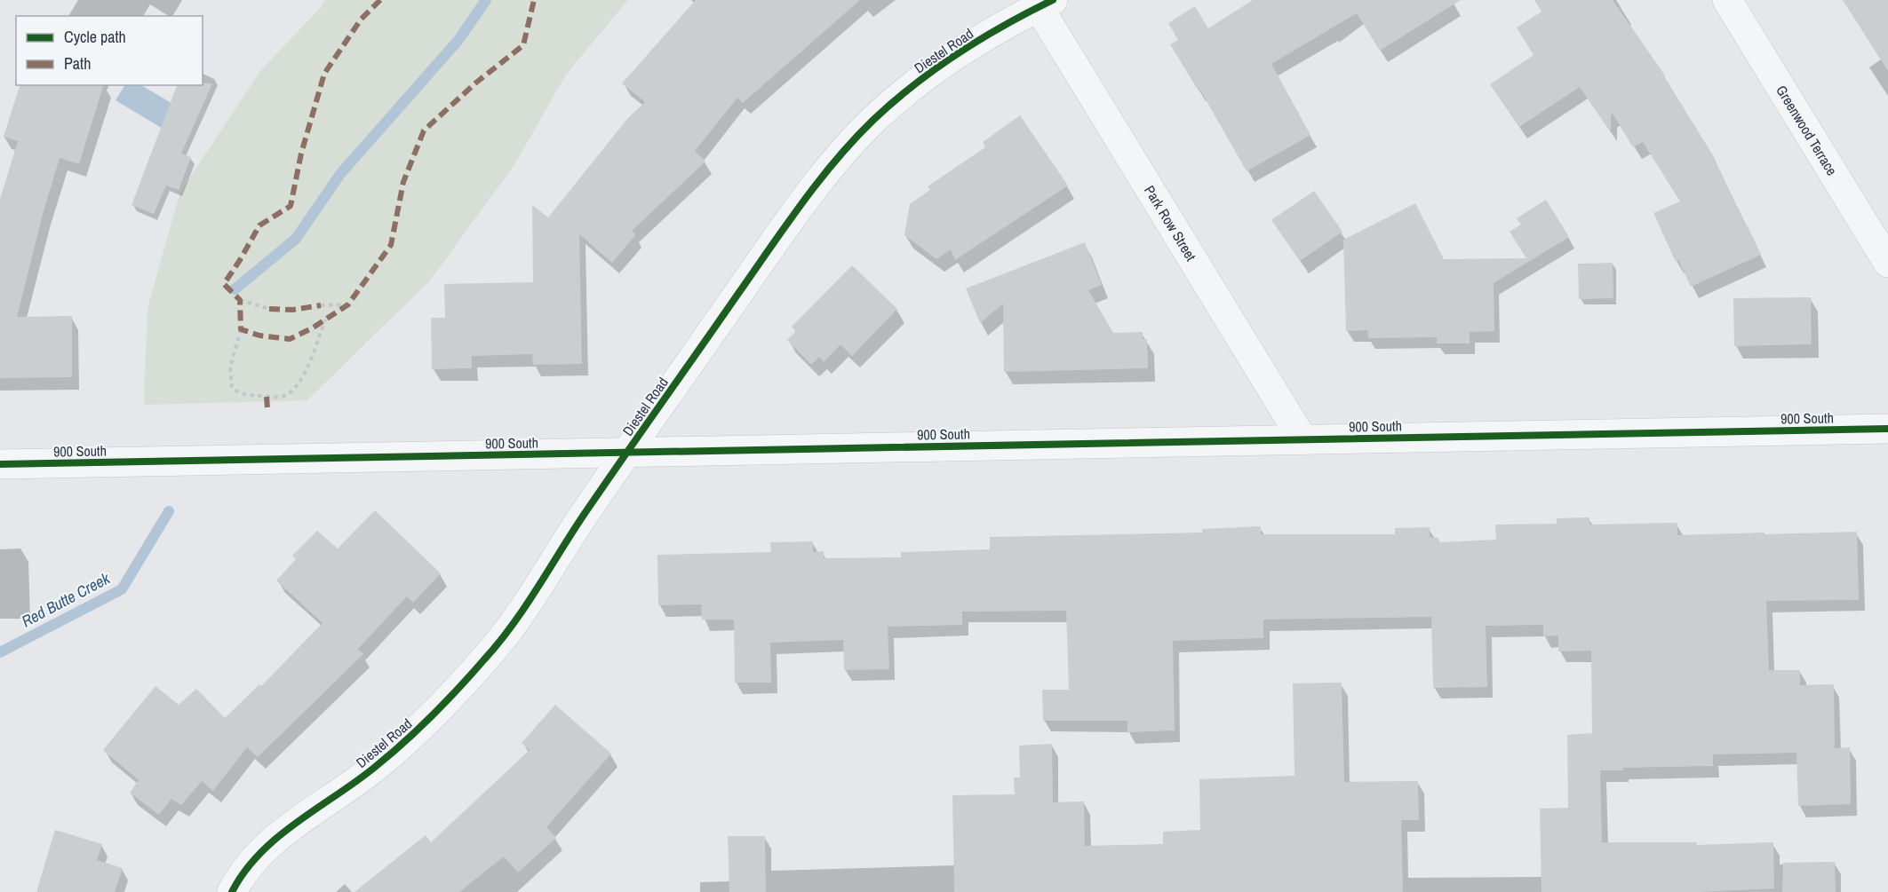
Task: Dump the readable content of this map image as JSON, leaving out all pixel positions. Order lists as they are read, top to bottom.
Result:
{
  "streets": {
    "street": [
      "Diestel Road",
      "Greenwood Terrace",
      "Park Row Street",
      "900 South"
    ]
  },
  "crossings": [
    ["Diestel Road", "Park Row Street"],
    ["Diestel Road", "900 South"],
    ["Park Row Street", "900 South"]
  ],
  "water": ["Red Butte Creek"],
  "legend": ["Cycle path", "Path"]
}
